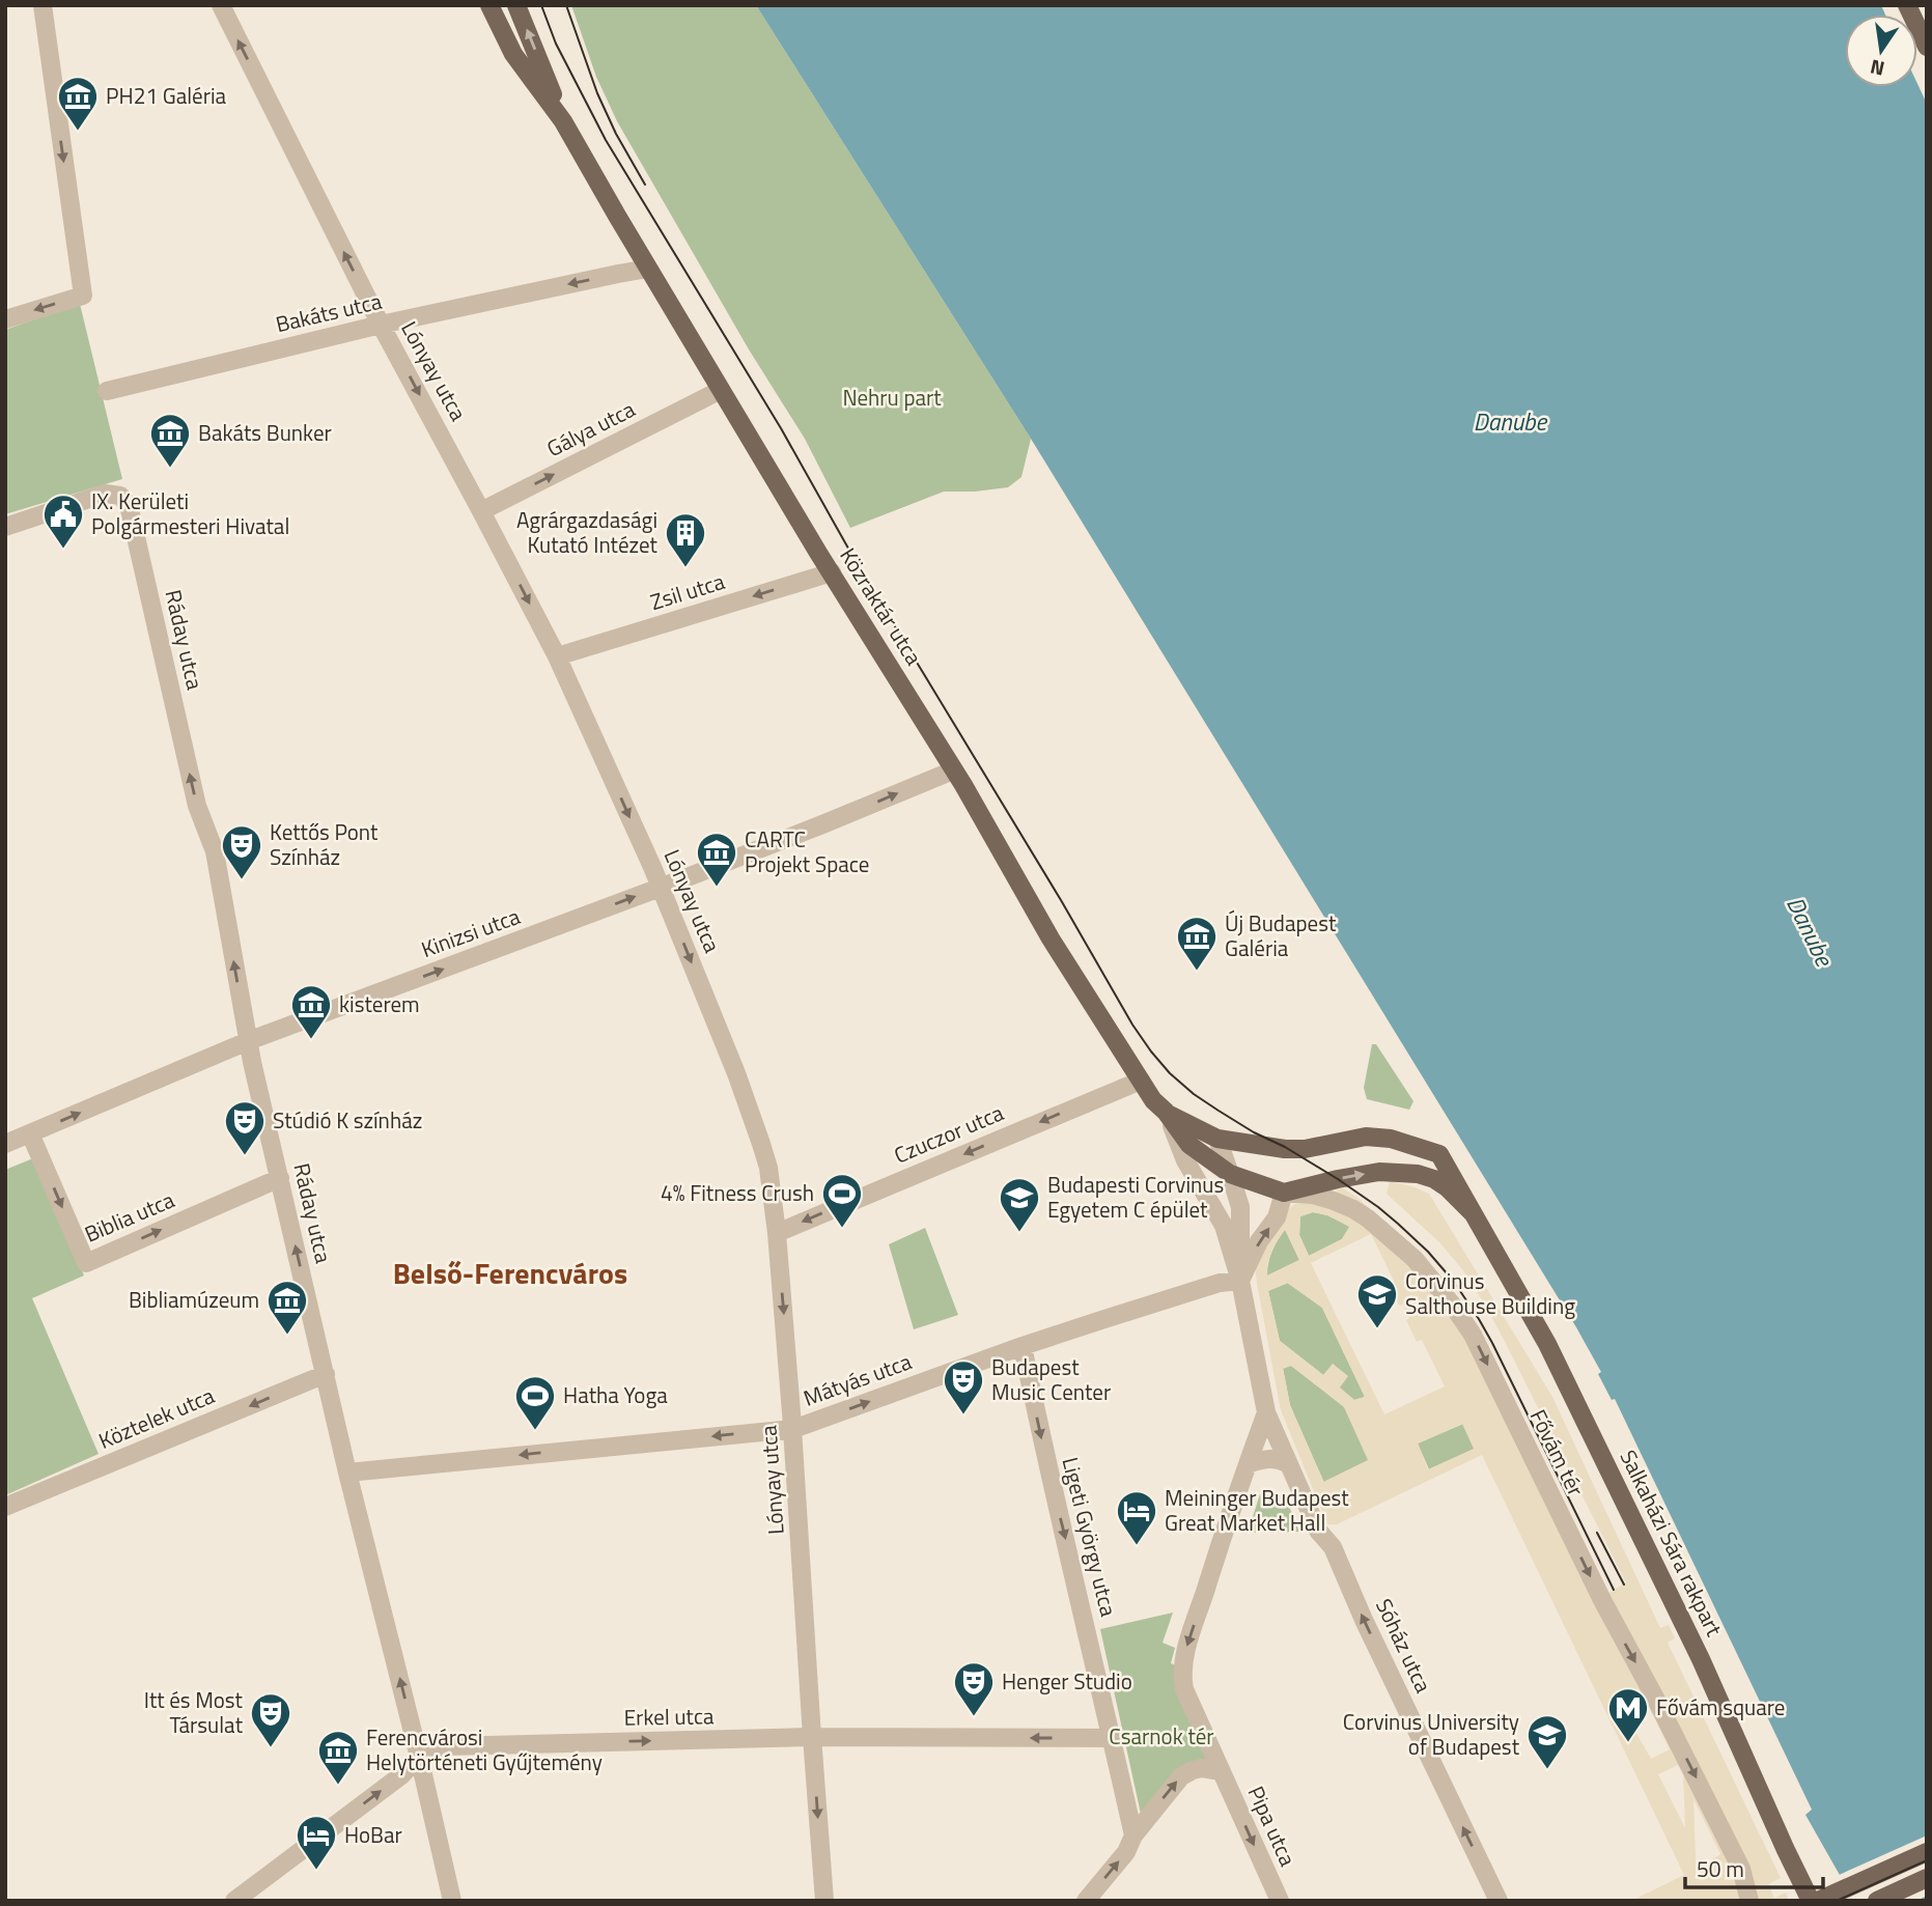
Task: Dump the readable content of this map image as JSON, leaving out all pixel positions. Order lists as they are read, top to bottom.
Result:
{
  "streets": {
    "main road": ["Közraktár utca", "Salkaházi Sára rakpart"],
    "street": [
      "Bakáts utca",
      "Lónyay utca",
      "Gálya utca",
      "Zsil utca",
      "Ráday utca",
      "Kinizsi utca",
      "Czuczor utca",
      "Biblia utca",
      "Mátyás utca",
      "Köztelek utca",
      "Fővám tér",
      "Ligeti György utca",
      "Sóház utca",
      "Erkel utca",
      "Pipa utca"
    ]
  },
  "crossings": [
    ["Bakáts utca", "Lónyay utca"],
    ["Bakáts utca", "Közraktár utca"],
    ["Lónyay utca", "Gálya utca"],
    ["Lónyay utca", "Zsil utca"],
    ["Lónyay utca", "Kinizsi utca"],
    ["Lónyay utca", "Czuczor utca"],
    ["Lónyay utca", "Mátyás utca"],
    ["Lónyay utca", "Erkel utca"],
    ["Gálya utca", "Közraktár utca"],
    ["Zsil utca", "Közraktár utca"],
    ["Közraktár utca", "Kinizsi utca"],
    ["Közraktár utca", "Czuczor utca"],
    ["Közraktár utca", "Mátyás utca"],
    ["Közraktár utca", "Fővám tér"],
    ["Közraktár utca", "Salkaházi Sára rakpart"],
    ["Közraktár utca", "Sóház utca"],
    ["Ráday utca", "Kinizsi utca"],
    ["Ráday utca", "Biblia utca"],
    ["Ráday utca", "Mátyás utca"],
    ["Ráday utca", "Köztelek utca"],
    ["Ráday utca", "Erkel utca"],
    ["Kinizsi utca", "Biblia utca"],
    ["Mátyás utca", "Ligeti György utca"],
    ["Fővám tér", "Salkaházi Sára rakpart"],
    ["Ligeti György utca", "Erkel utca"]
  ],
  "one_way": [
    "Bakáts utca",
    "Gálya utca",
    "Zsil utca",
    "Ráday utca",
    "Kinizsi utca",
    "Czuczor utca",
    "Köztelek utca",
    "Fővám tér",
    "Sóház utca",
    "Pipa utca"
  ],
  "districts": ["Belső-Ferencváros"],
  "water": ["Danube"],
  "parks": ["Nehru part", "Csarnok tér"],
  "places": {
    "museum": [
      "PH21 Galéria",
      "Bakáts Bunker",
      "CARTC Projekt Space",
      "Új Budapest Galéria",
      "kisterem",
      "Bibliamúzeum",
      "Ferencvárosi Helytörténeti Gyűjtemény"
    ],
    "public building": ["IX. Kerületi Polgármesteri Hivatal"],
    "building": ["Agrárgazdasági Kutató Intézet"],
    "theatre": [
      "Kettős Pont Színház",
      "Stúdió K színház",
      "Budapest Music Center",
      "Henger Studio",
      "Itt és Most Társulat"
    ],
    "sports": ["4% Fitness Crush", "Hatha Yoga"],
    "school or university": ["Budapesti Corvinus Egyetem C épület", "Corvinus Salthouse Building", "Corvinus University of Budapest"],
    "hotel": ["Meininger Budapest Great Market Hall", "HoBar"],
    "metro station": ["Fővám square"]
  },
  "scale_bar": "50 m",
  "north": "bottom"
}
